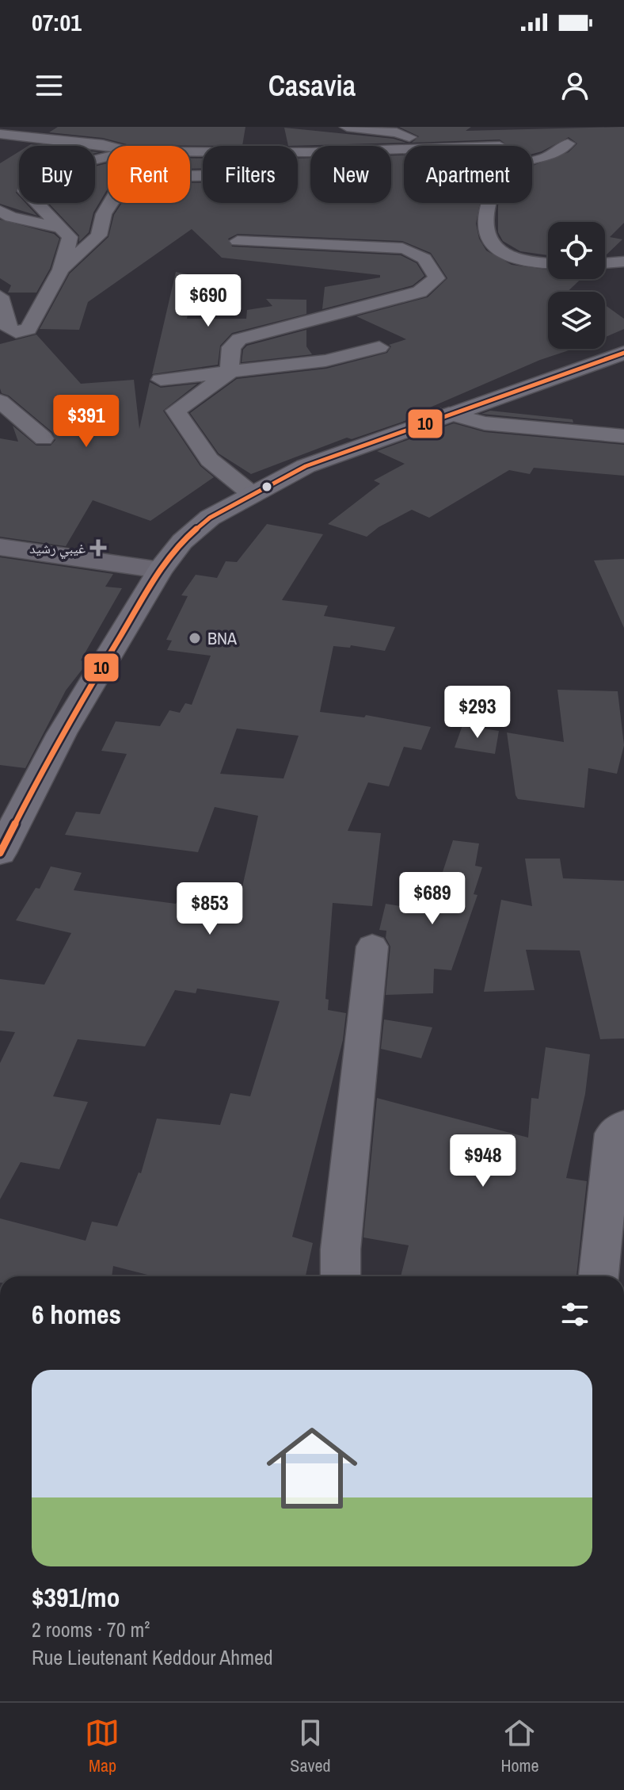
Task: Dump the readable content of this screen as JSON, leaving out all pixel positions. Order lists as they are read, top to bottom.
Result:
{
  "places": {
    "health": ["غيبي رشيد"],
    "other": ["BNA"]
  },
  "lines": ["transit line 10"],
  "page": {
    "status": "07:01",
    "header": "Casavia",
    "chip": [
      "Buy",
      "Rent",
      "Filters",
      "New",
      "Apartment"
    ],
    "price": [
      "$690",
      "$391",
      "$293",
      "$689",
      "$853",
      "$948"
    ],
    "heading": "6 homes",
    "list": [
      {
        "name": "$391/mo",
        "note": "2 rooms · 70 m² · Rue Lieutenant Keddour Ahmed"
      }
    ],
    "tabs": ["Map", "Saved", "Home"]
  }
}
